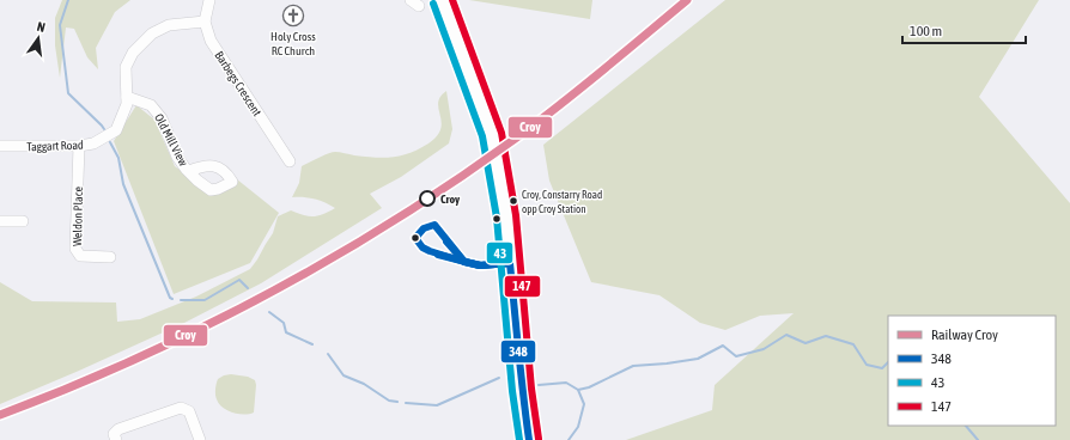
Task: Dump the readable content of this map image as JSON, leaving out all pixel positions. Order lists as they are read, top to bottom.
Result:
{
  "streets": {
    "street": [
      "Barbegs Crescent",
      "Old Mill View",
      "Taggart Road",
      "Weldon Place"
    ]
  },
  "crossings": [
    ["Barbegs Crescent", "Taggart Road"],
    ["Old Mill View", "Taggart Road"],
    ["Taggart Road", "Weldon Place"]
  ],
  "places": {
    "church": ["Holy Cross RC Church"],
    "other": ["Croy", "Croy, Constarry Road opp Croy Station"]
  },
  "lines": [
    "rail line Croy",
    "transit line 147",
    "transit line 43",
    "transit line 348"
  ],
  "legend": [
    "Railway Croy",
    "348",
    "43",
    "147"
  ],
  "scale_bar": "100 m",
  "north": "top"
}
